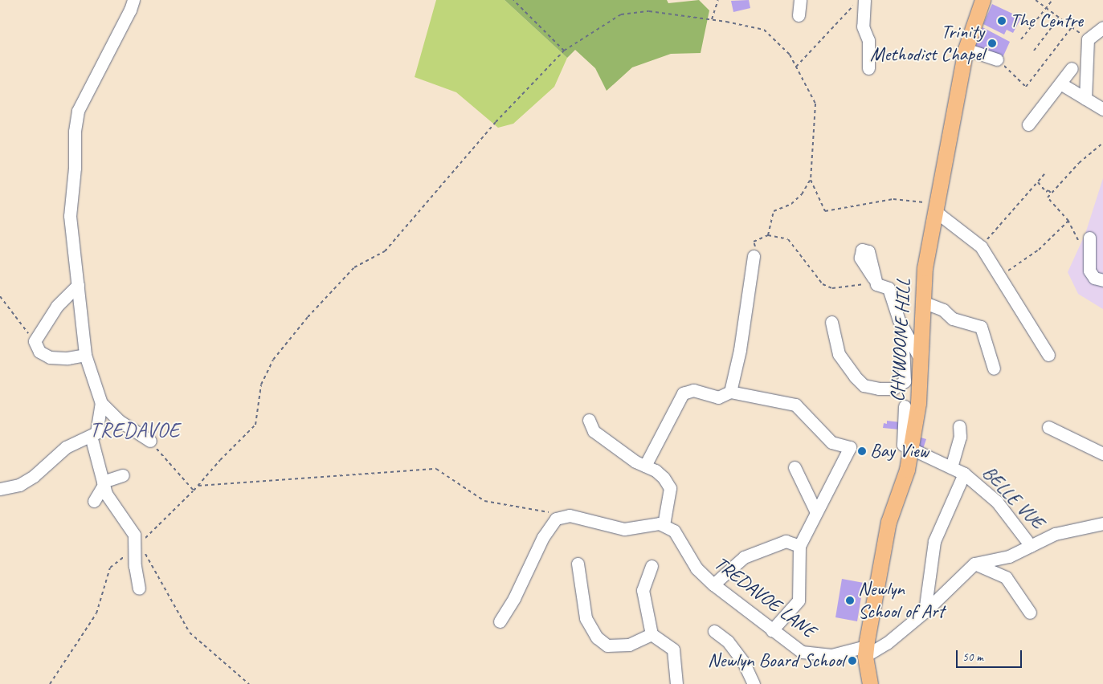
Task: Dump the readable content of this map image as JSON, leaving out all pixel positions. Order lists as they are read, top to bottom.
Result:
{
  "streets": {
    "main road": ["CHYWOONE HILL"],
    "street": ["BELLE VUE", "TREDAVOE LANE"]
  },
  "crossings": [
    ["CHYWOONE HILL", "BELLE VUE"],
    ["CHYWOONE HILL", "TREDAVOE LANE"]
  ],
  "districts": ["TREDAVOE"],
  "places": [
    "The Centre",
    "Trinity Methodist Chapel",
    "Bay View",
    "Newlyn School of Art",
    "Newlyn Board School"
  ],
  "scale_bar": "50 m"
}
